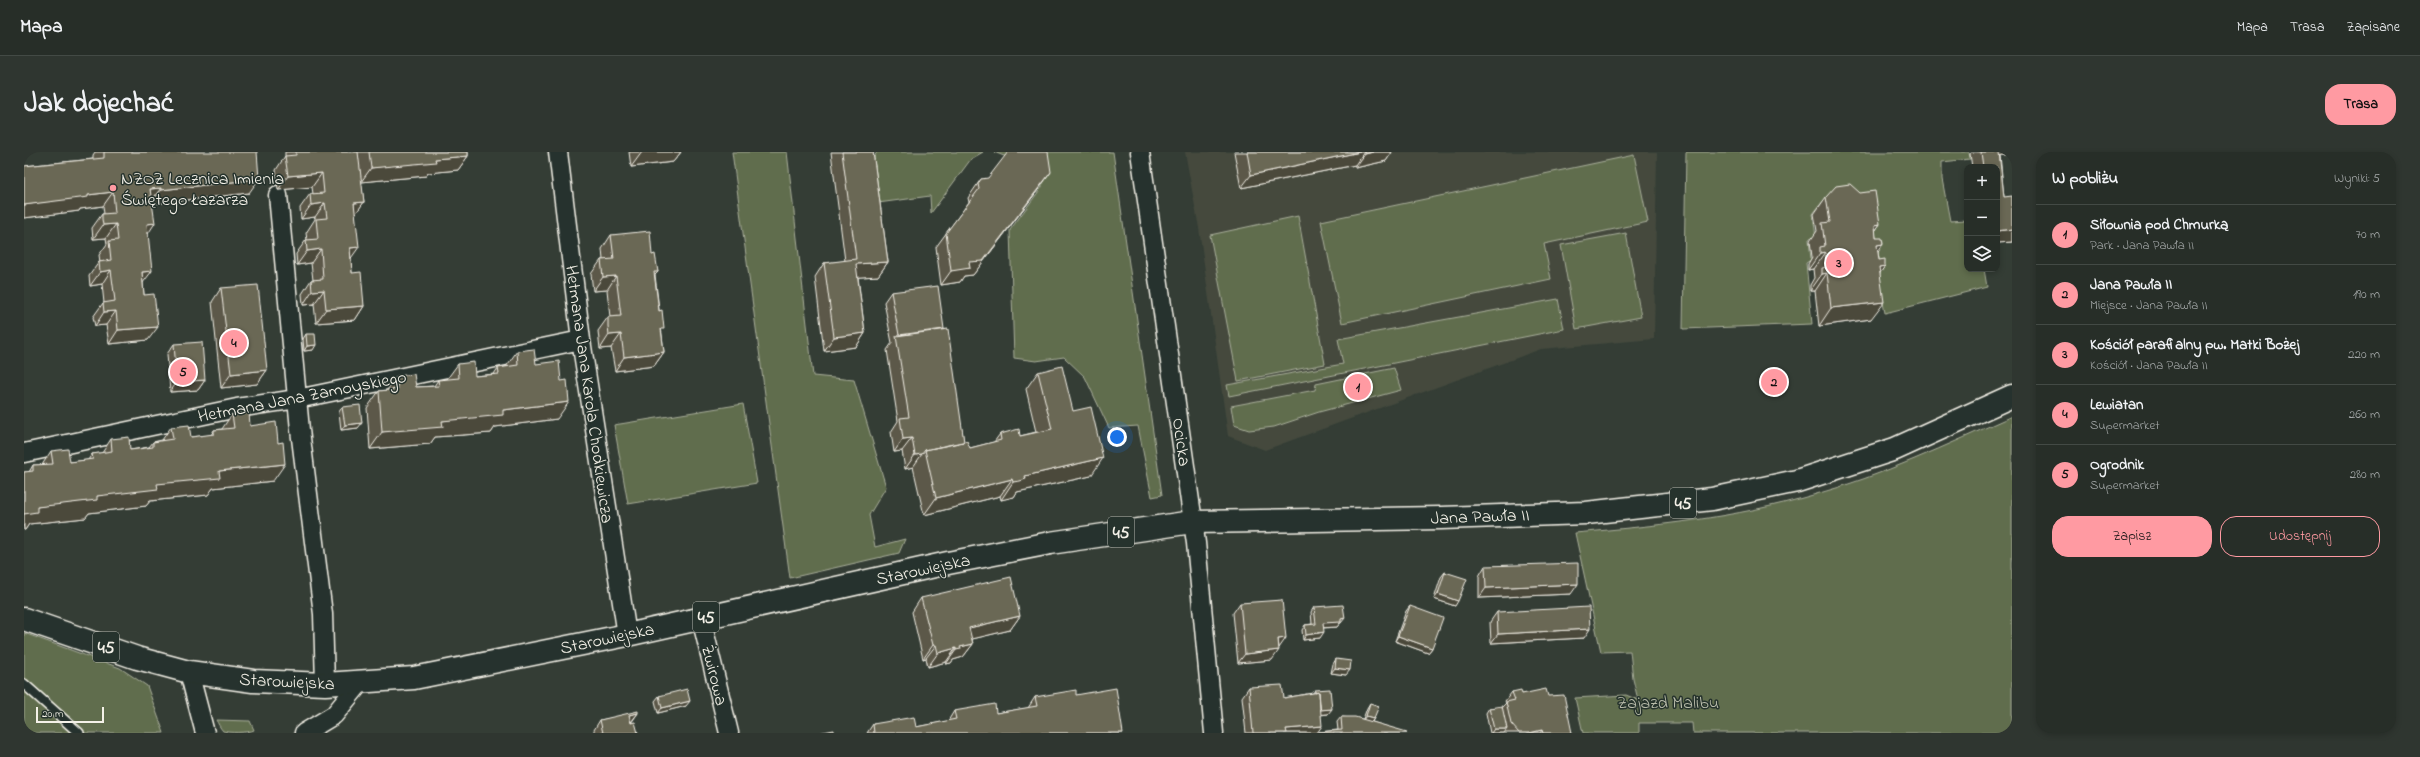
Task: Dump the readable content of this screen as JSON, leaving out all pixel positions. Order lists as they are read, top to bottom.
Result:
{
  "streets": {
    "main road": ["45", "Jana Pawła II", "Starowiejska"],
    "street": [
      "Hetmana Jana Karola Chodkiewicza",
      "Hetmana Jana Zamoyskiego",
      "Ocicka",
      "Żwirowa"
    ]
  },
  "crossings": [
    ["Hetmana Jana Karola Chodkiewicza", "Hetmana Jana Zamoyskiego"],
    ["Hetmana Jana Karola Chodkiewicza", "Starowiejska"],
    ["Ocicka", "Jana Pawła II"],
    ["Ocicka", "Starowiejska"],
    ["Jana Pawła II", "Starowiejska"],
    ["Starowiejska", "Żwirowa"]
  ],
  "parks": ["Zajazd Malibu"],
  "places": ["NZOZ Lecznica Imienia Świętego Łazarza"],
  "scale_bar": "20 m",
  "page": {
    "header": "Mapa",
    "nav": ["Mapa", "Trasa", "Zapisane"],
    "title": "Jak dojechać",
    "buttons": [
      "Trasa",
      ["Zapisz", "Udostępnij"]
    ],
    "heading": ["W pobliżu", "Wyniki: 5"],
    "map_buttons": ["+", "−"],
    "list": [
      {
        "mark": "1",
        "name": "Siłownia pod Chmurką",
        "note": "Park · Jana Pawła II",
        "value": "70 m"
      },
      {
        "mark": "2",
        "name": "Jana Pawła II",
        "note": "Miejsce · Jana Pawła II",
        "value": "190 m"
      },
      {
        "mark": "3",
        "name": "Kościół parafialny pw. Matki Bożej",
        "note": "Kościół · Jana Pawła II",
        "value": "220 m"
      },
      {
        "mark": "4",
        "name": "Lewiatan",
        "note": "Supermarket",
        "value": "260 m"
      },
      {
        "mark": "5",
        "name": "Ogrodnik",
        "note": "Supermarket",
        "value": "280 m"
      }
    ],
    "pins": [
      "3",
      "4",
      "5",
      "2",
      "1"
    ],
    "scale": "20 m"
  }
}
